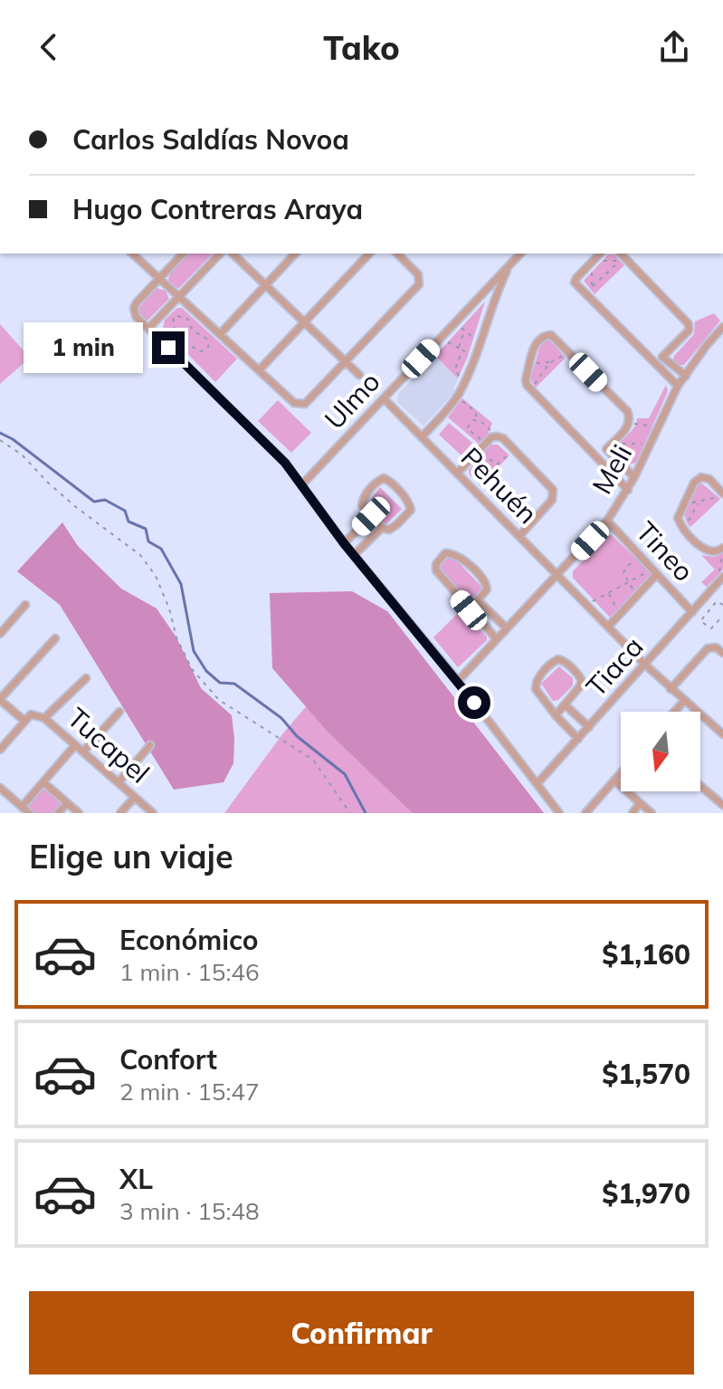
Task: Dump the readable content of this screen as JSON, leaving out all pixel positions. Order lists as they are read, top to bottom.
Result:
{
  "streets": {
    "street": [
      "Ulmo",
      "Meli",
      "Pehuén",
      "Tineo",
      "Tiaca",
      "Tucapel"
    ]
  },
  "crossings": [
    ["Ulmo", "Pehuén"],
    ["Meli", "Pehuén"],
    ["Meli", "Tineo"],
    ["Pehuén", "Tiaca"],
    ["Tineo", "Tiaca"]
  ],
  "north": "bottom",
  "page": {
    "header": "Tako",
    "banner": ["Carlos Saldías Novoa", "Hugo Contreras Araya"],
    "bubble": "1 min",
    "heading": "Elige un viaje",
    "list": [
      {
        "name": "Económico",
        "note": "1 min · 15:46",
        "value": "$1,160"
      },
      {
        "name": "Confort",
        "note": "2 min · 15:47",
        "value": "$1,570"
      },
      {
        "name": "XL",
        "note": "3 min · 15:48",
        "value": "$1,970"
      }
    ],
    "buttons": "Confirmar"
  }
}
